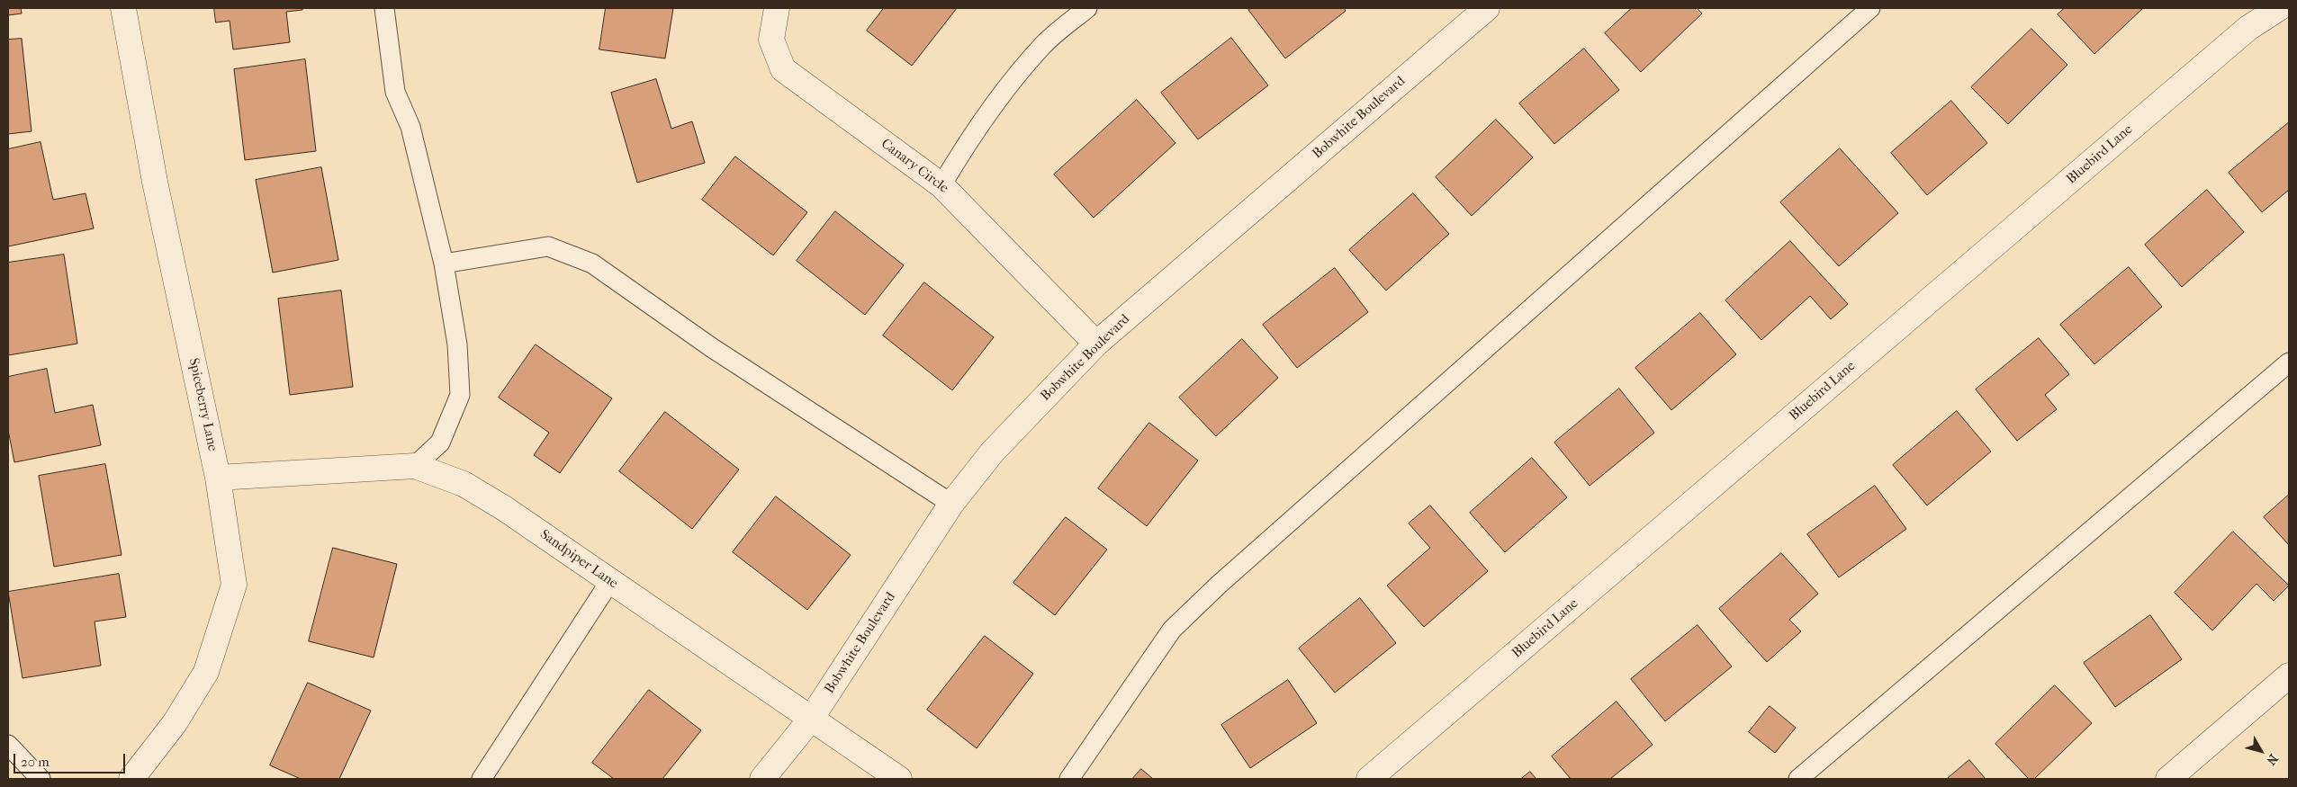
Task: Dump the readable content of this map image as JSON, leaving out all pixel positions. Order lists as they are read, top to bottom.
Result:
{
  "streets": {
    "street": [
      "Bobwhite Boulevard",
      "Bluebird Lane",
      "Canary Circle",
      "Spiceberry Lane",
      "Sandpiper Lane"
    ]
  },
  "crossings": [
    ["Bobwhite Boulevard", "Canary Circle"],
    ["Bobwhite Boulevard", "Sandpiper Lane"],
    ["Spiceberry Lane", "Sandpiper Lane"]
  ],
  "scale_bar": "20 m",
  "north": "bottom right"
}
